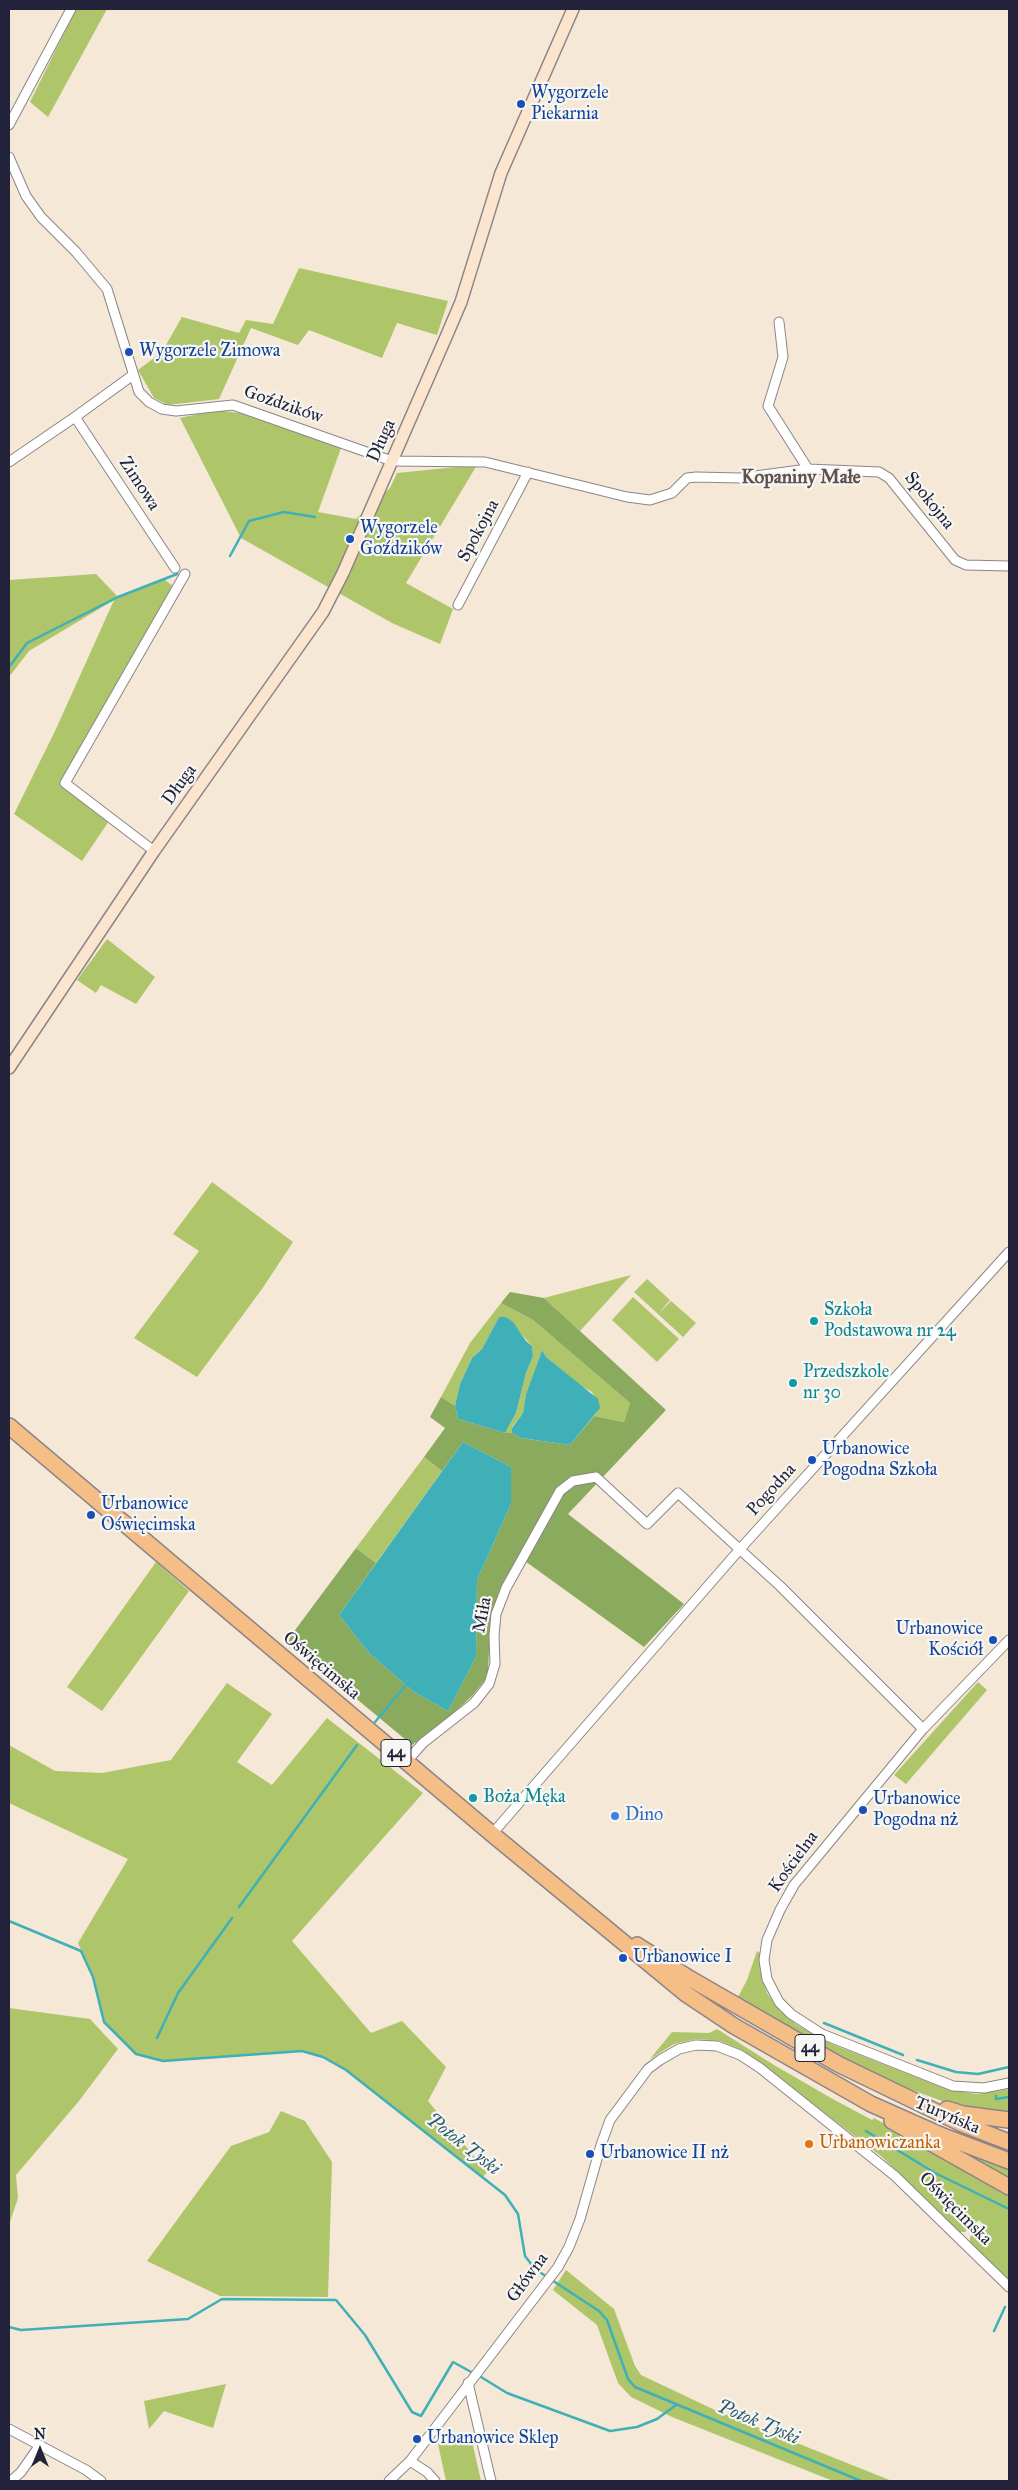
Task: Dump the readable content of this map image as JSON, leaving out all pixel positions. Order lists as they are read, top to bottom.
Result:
{
  "streets": {
    "highway": ["Oświęcimska", "44", "Turyńska"],
    "street": [
      "Goździków",
      "Długa",
      "Zimowa",
      "Spokojna",
      "Pogodna",
      "Miła",
      "Kościelna",
      "Główna"
    ]
  },
  "crossings": [
    ["Goździków", "Długa"],
    ["Goździków", "Spokojna"],
    ["Długa", "Spokojna"],
    ["Pogodna", "Miła"],
    ["Pogodna", "Oświęcimska"],
    ["Miła", "Oświęcimska"],
    ["Oświęcimska", "Turyńska"],
    ["Oświęcimska", "Główna"]
  ],
  "districts": ["Kopaniny Małe"],
  "water": ["Potok Tyski"],
  "places": [
    "Wygorzele Piekarnia",
    "Wygorzele Zimowa",
    "Wygorzele Goździków",
    "Szkoła Podstawowa nr 24",
    "Przedszkole nr 30",
    "Urbanowice Pogodna Szkoła",
    "Urbanowice Oświęcimska",
    "Urbanowice Kościół",
    "Boża Męka",
    "Urbanowice Pogodna nż",
    "Dino",
    "Urbanowice I",
    "Urbanowiczanka",
    "Urbanowice II nż",
    "Urbanowice Sklep"
  ],
  "north": "top"
}
